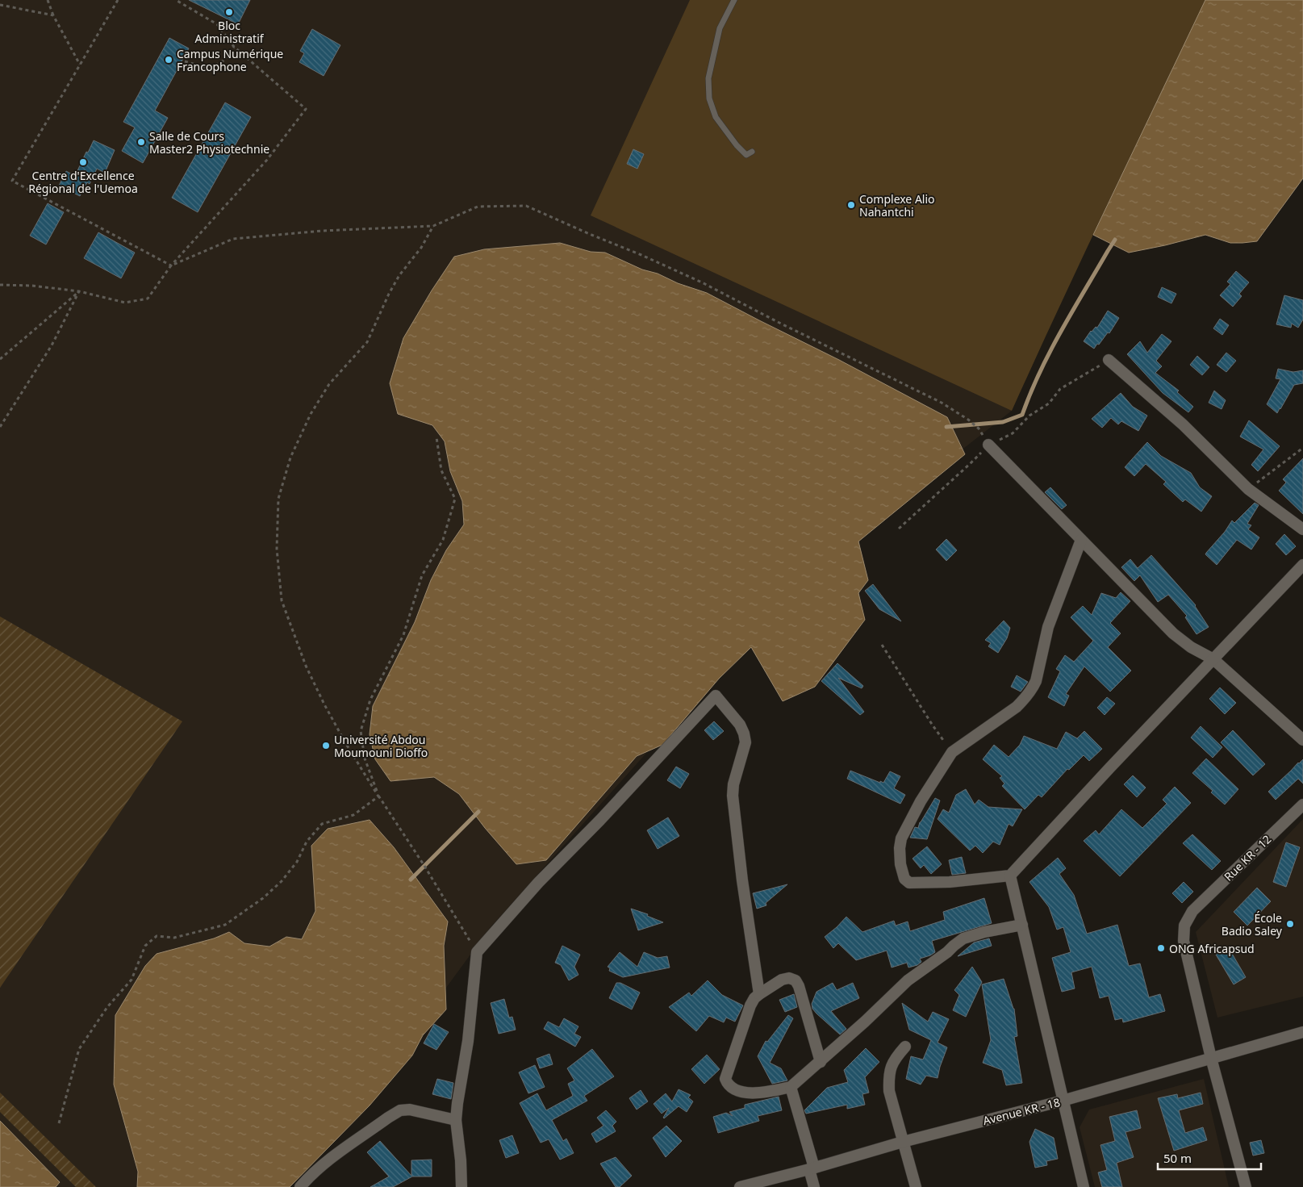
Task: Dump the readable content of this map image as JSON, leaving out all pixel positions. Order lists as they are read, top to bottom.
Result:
{
  "streets": {
    "street": ["Rue KR - 12", "Avenue KR - 18"]
  },
  "crossings": [
    ["Rue KR - 12", "Avenue KR - 18"]
  ],
  "places": [
    "Bloc Administratif",
    "Campus Numérique Francophone",
    "Salle de Cours Master2 Physiotechnie",
    "Centre d'Excellence Régional de l'Uemoa",
    "Complexe Alio Nahantchi",
    "Université Abdou Moumouni Dioffo",
    "École Badio Saley",
    "ONG Africapsud"
  ],
  "scale_bar": "50 m"
}
